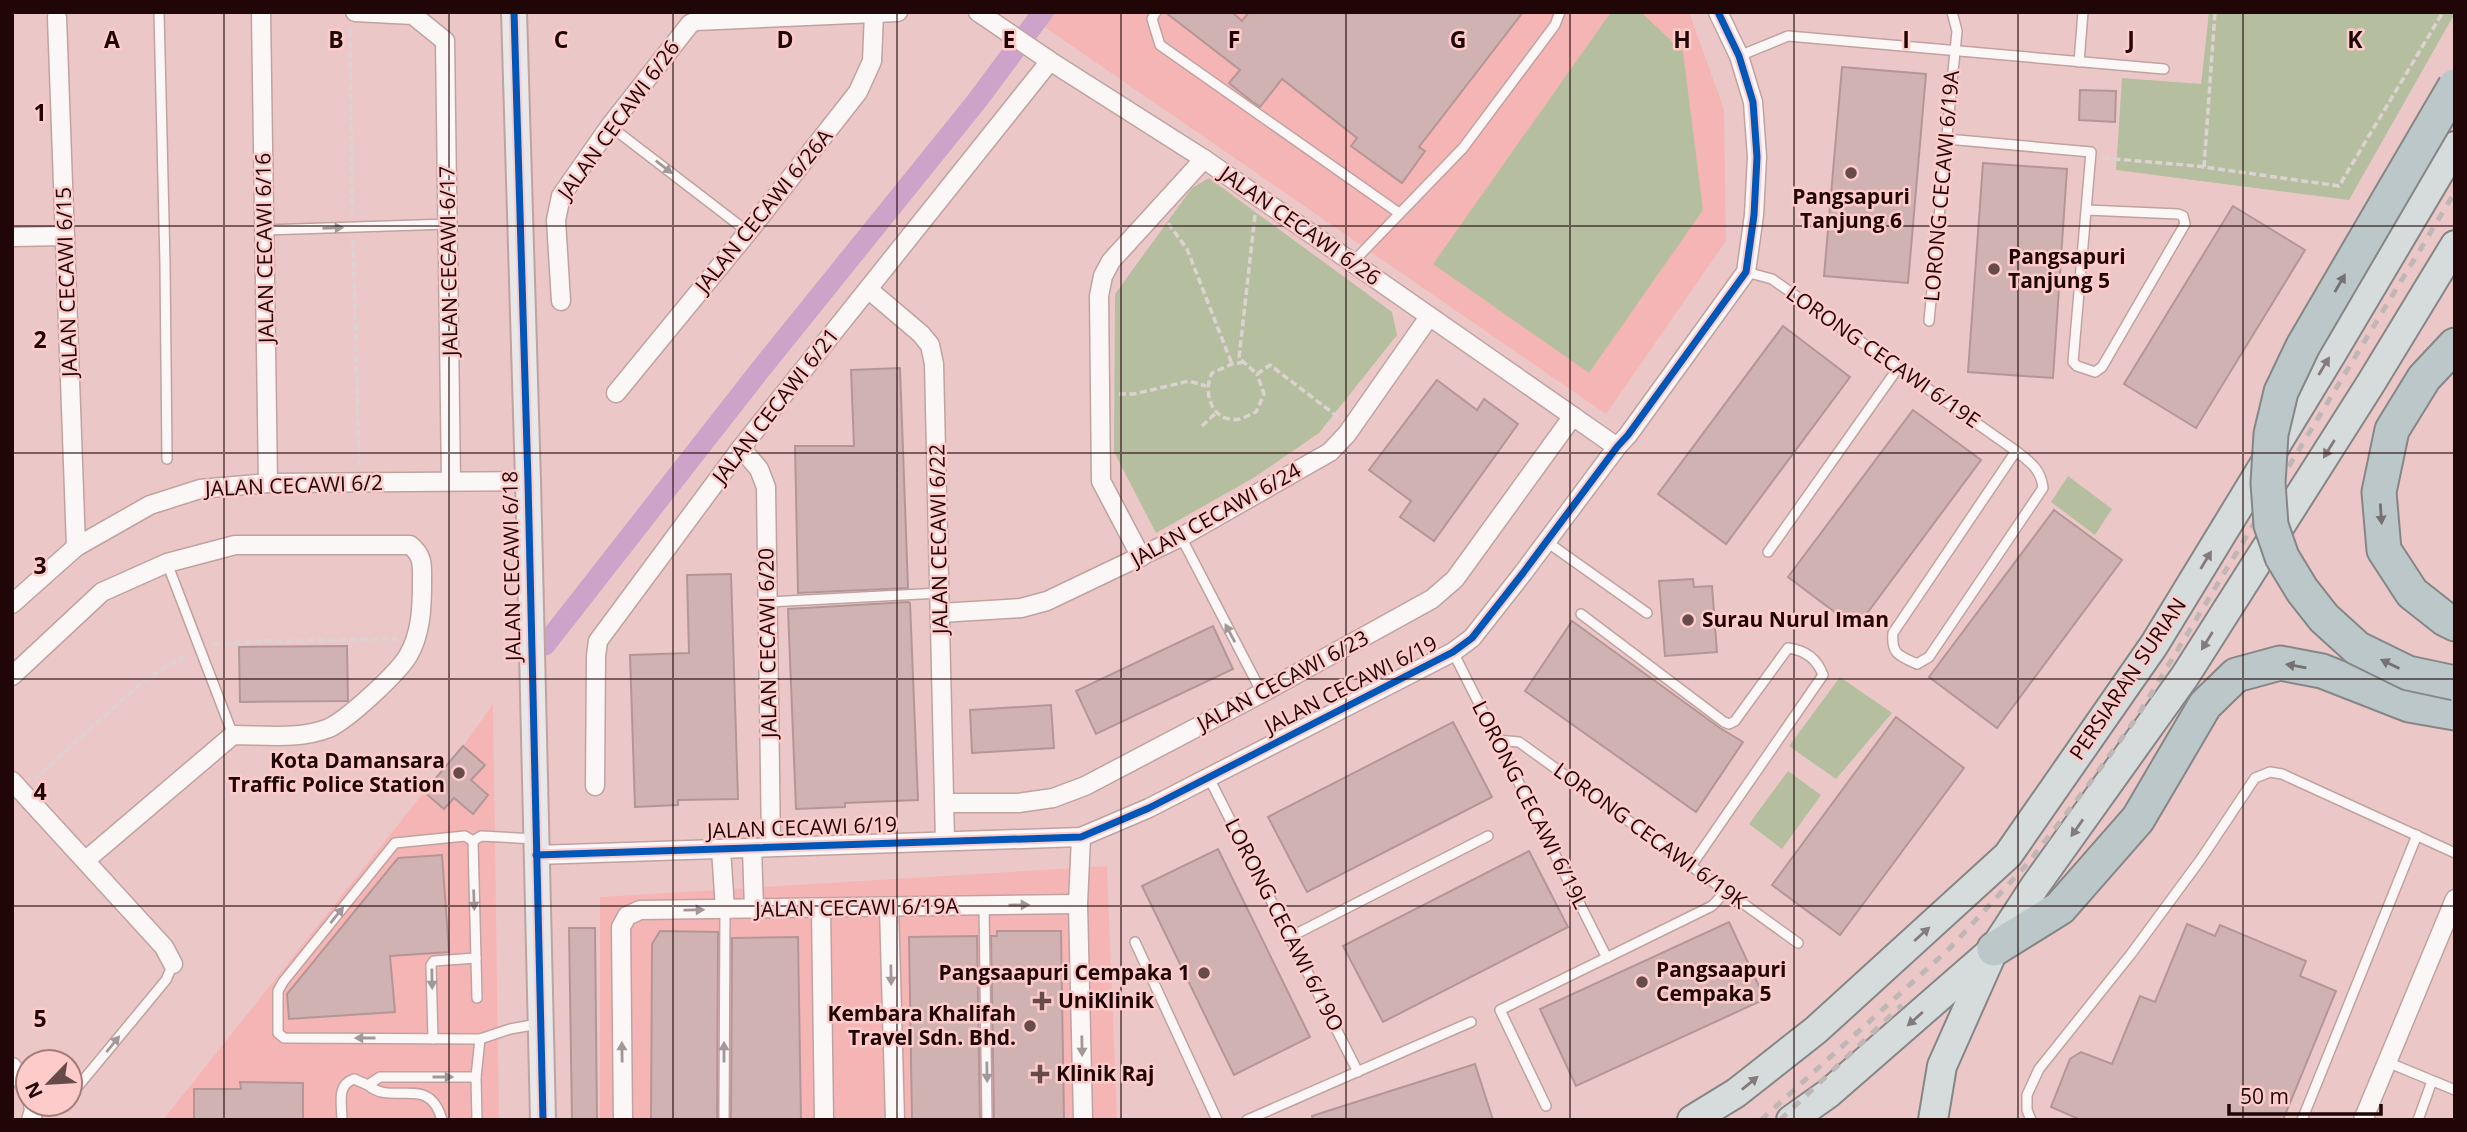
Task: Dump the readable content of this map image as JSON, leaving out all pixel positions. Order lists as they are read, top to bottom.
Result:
{
  "streets": {
    "main road": ["PERSIARAN SURIAN"],
    "street": [
      "JALAN CECAWI 6/26",
      "JALAN CECAWI 6/26A",
      "JALAN CECAWI 6/16",
      "JALAN CECAWI 6/17",
      "JALAN CECAWI 6/15",
      "JALAN CECAWI 6/21",
      "JALAN CECAWI 6/2",
      "JALAN CECAWI 6/24",
      "JALAN CECAWI 6/22",
      "JALAN CECAWI 6/18",
      "JALAN CECAWI 6/20",
      "JALAN CECAWI 6/23",
      "JALAN CECAWI 6/19",
      "JALAN CECAWI 6/19A"
    ],
    "lane": [
      "LORONG CECAWI 6/19A",
      "LORONG CECAWI 6/19E",
      "LORONG CECAWI 6/19L",
      "LORONG CECAWI 6/19K",
      "LORONG CECAWI 6/19O"
    ]
  },
  "crossings": [
    ["JALAN CECAWI 6/26", "JALAN CECAWI 6/26A"],
    ["JALAN CECAWI 6/26", "JALAN CECAWI 6/21"],
    ["JALAN CECAWI 6/26", "JALAN CECAWI 6/24"],
    ["JALAN CECAWI 6/26", "JALAN CECAWI 6/23"],
    ["JALAN CECAWI 6/26", "JALAN CECAWI 6/19"],
    ["JALAN CECAWI 6/16", "JALAN CECAWI 6/2"],
    ["JALAN CECAWI 6/17", "JALAN CECAWI 6/2"],
    ["JALAN CECAWI 6/15", "JALAN CECAWI 6/2"],
    ["LORONG CECAWI 6/19E", "JALAN CECAWI 6/19"],
    ["JALAN CECAWI 6/21", "JALAN CECAWI 6/22"],
    ["JALAN CECAWI 6/21", "JALAN CECAWI 6/20"],
    ["JALAN CECAWI 6/2", "JALAN CECAWI 6/18"],
    ["JALAN CECAWI 6/24", "JALAN CECAWI 6/22"],
    ["JALAN CECAWI 6/22", "JALAN CECAWI 6/23"],
    ["JALAN CECAWI 6/18", "JALAN CECAWI 6/19"],
    ["JALAN CECAWI 6/20", "JALAN CECAWI 6/19"],
    ["JALAN CECAWI 6/19", "LORONG CECAWI 6/19L"],
    ["JALAN CECAWI 6/19", "LORONG CECAWI 6/19O"],
    ["LORONG CECAWI 6/19L", "LORONG CECAWI 6/19K"]
  ],
  "places": {
    "other": [
      "Pangsapuri Tanjung 6",
      "Pangsapuri Tanjung 5",
      "Surau Nurul Iman",
      "Kota Damansara Traffic Police Station",
      "Pangsaapuri Cempaka 1",
      "Pangsaapuri Cempaka 5",
      "Kembara Khalifah Travel Sdn. Bhd."
    ],
    "health": ["UniKlinik", "Klinik Raj"]
  },
  "scale_bar": "50 m",
  "north": "bottom left",
  "grid": {
    "columns": [
      "A",
      "B",
      "C",
      "D",
      "E",
      "F",
      "G",
      "H",
      "I",
      "J",
      "K"
    ],
    "rows": [
      "1",
      "2",
      "3",
      "4",
      "5"
    ]
  }
}
